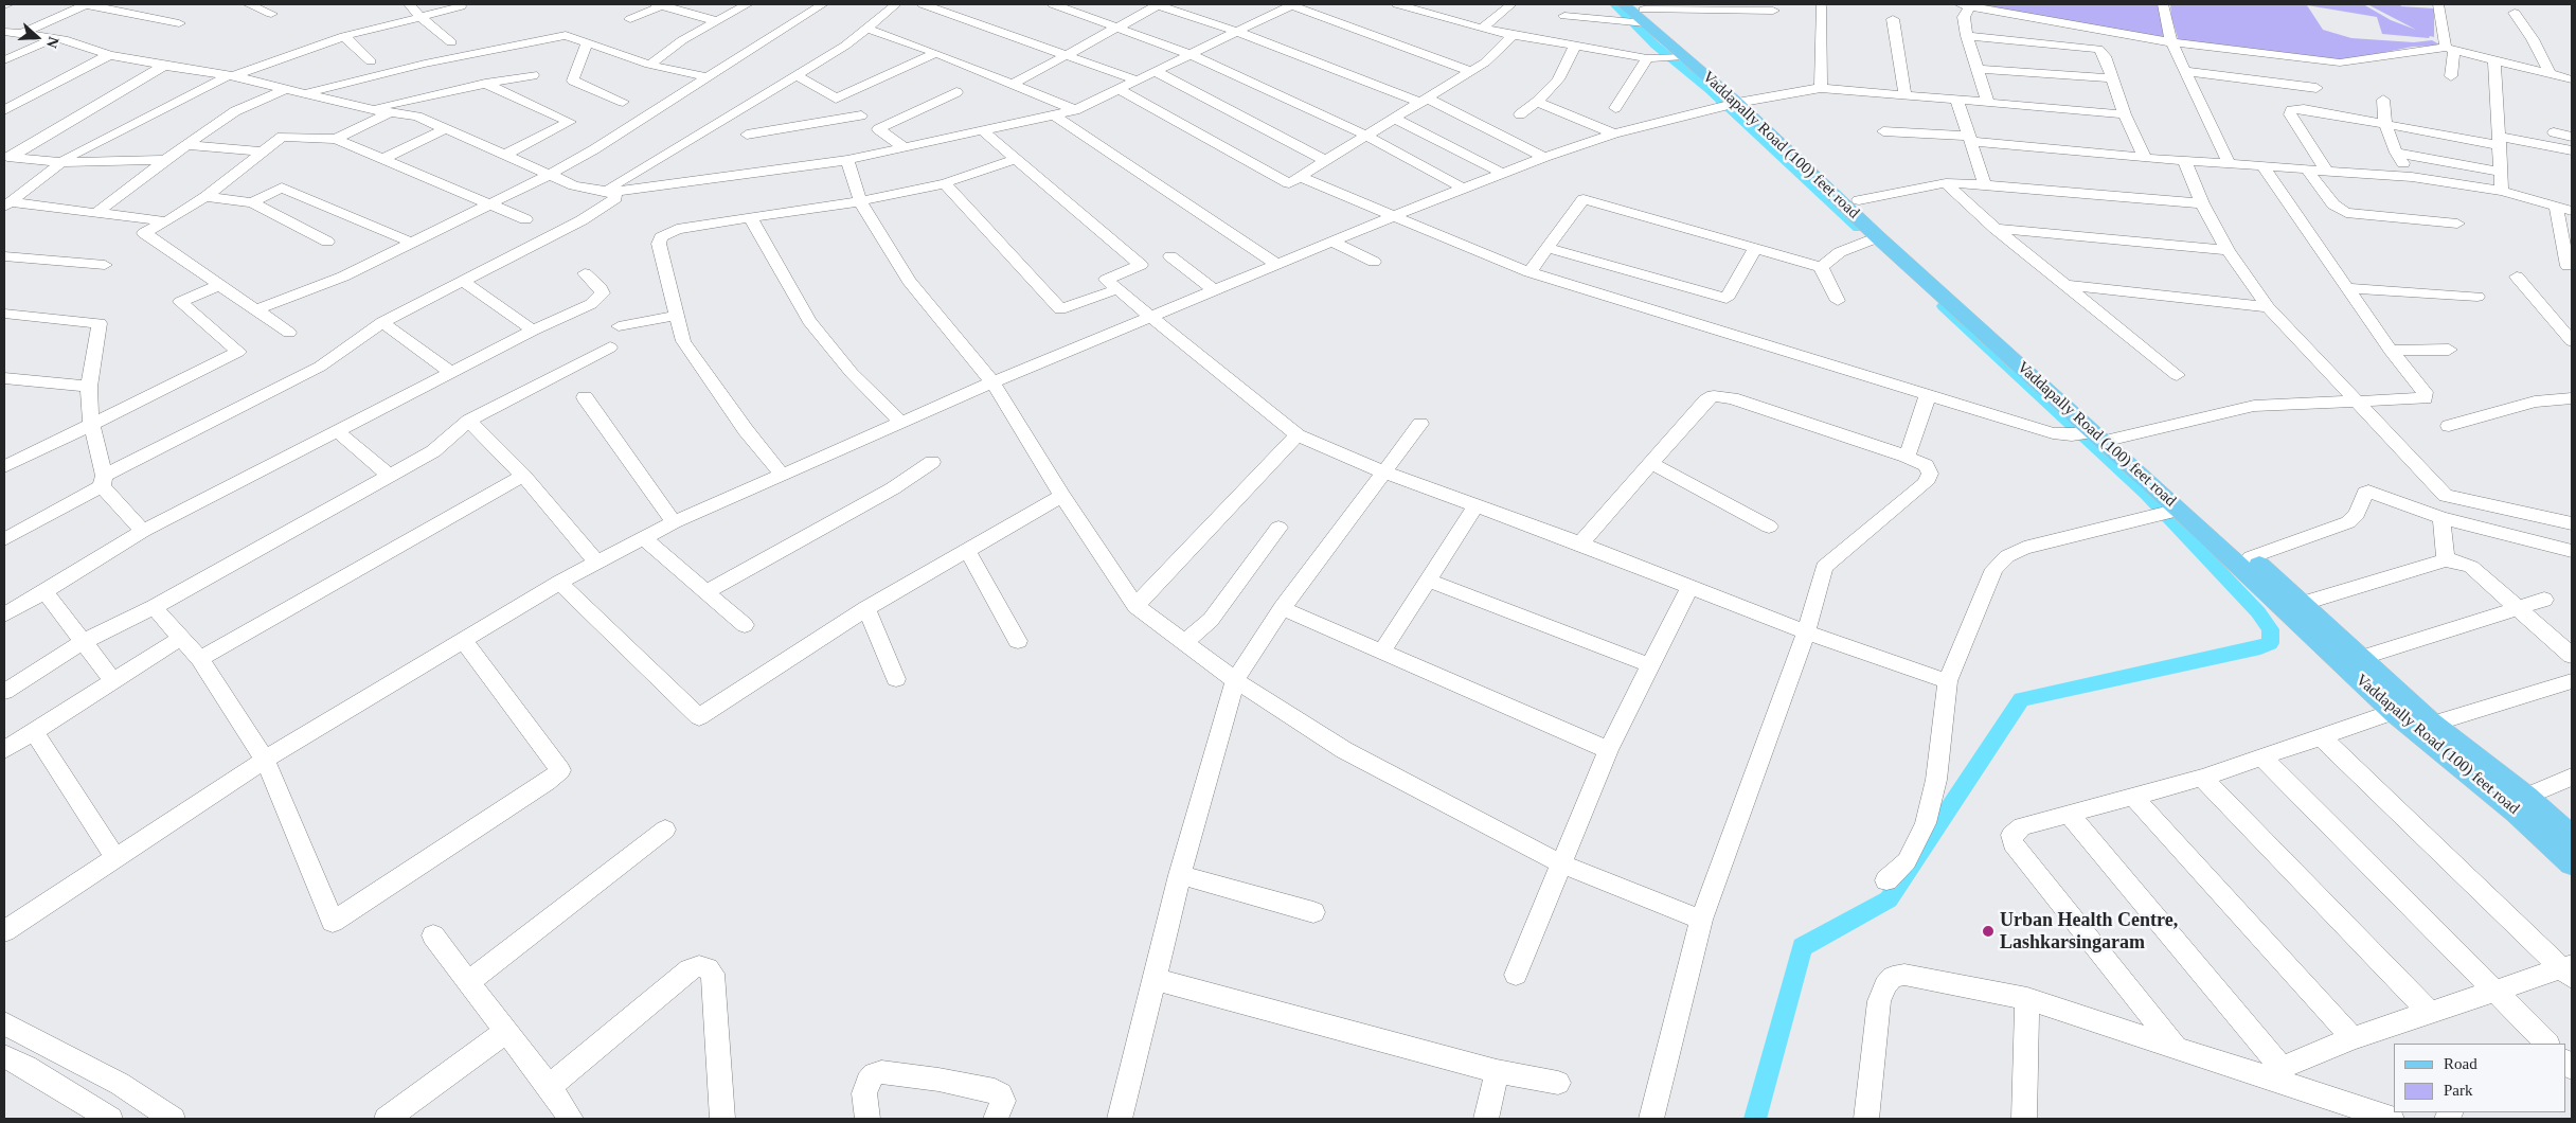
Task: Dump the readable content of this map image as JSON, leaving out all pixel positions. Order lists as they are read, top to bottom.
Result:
{
  "streets": {
    "main road": ["Vaddapally Road (100) feet road"]
  },
  "places": ["Urban Health Centre, Lashkarsingaram"],
  "legend": ["Road", "Park"],
  "north": "right"
}
